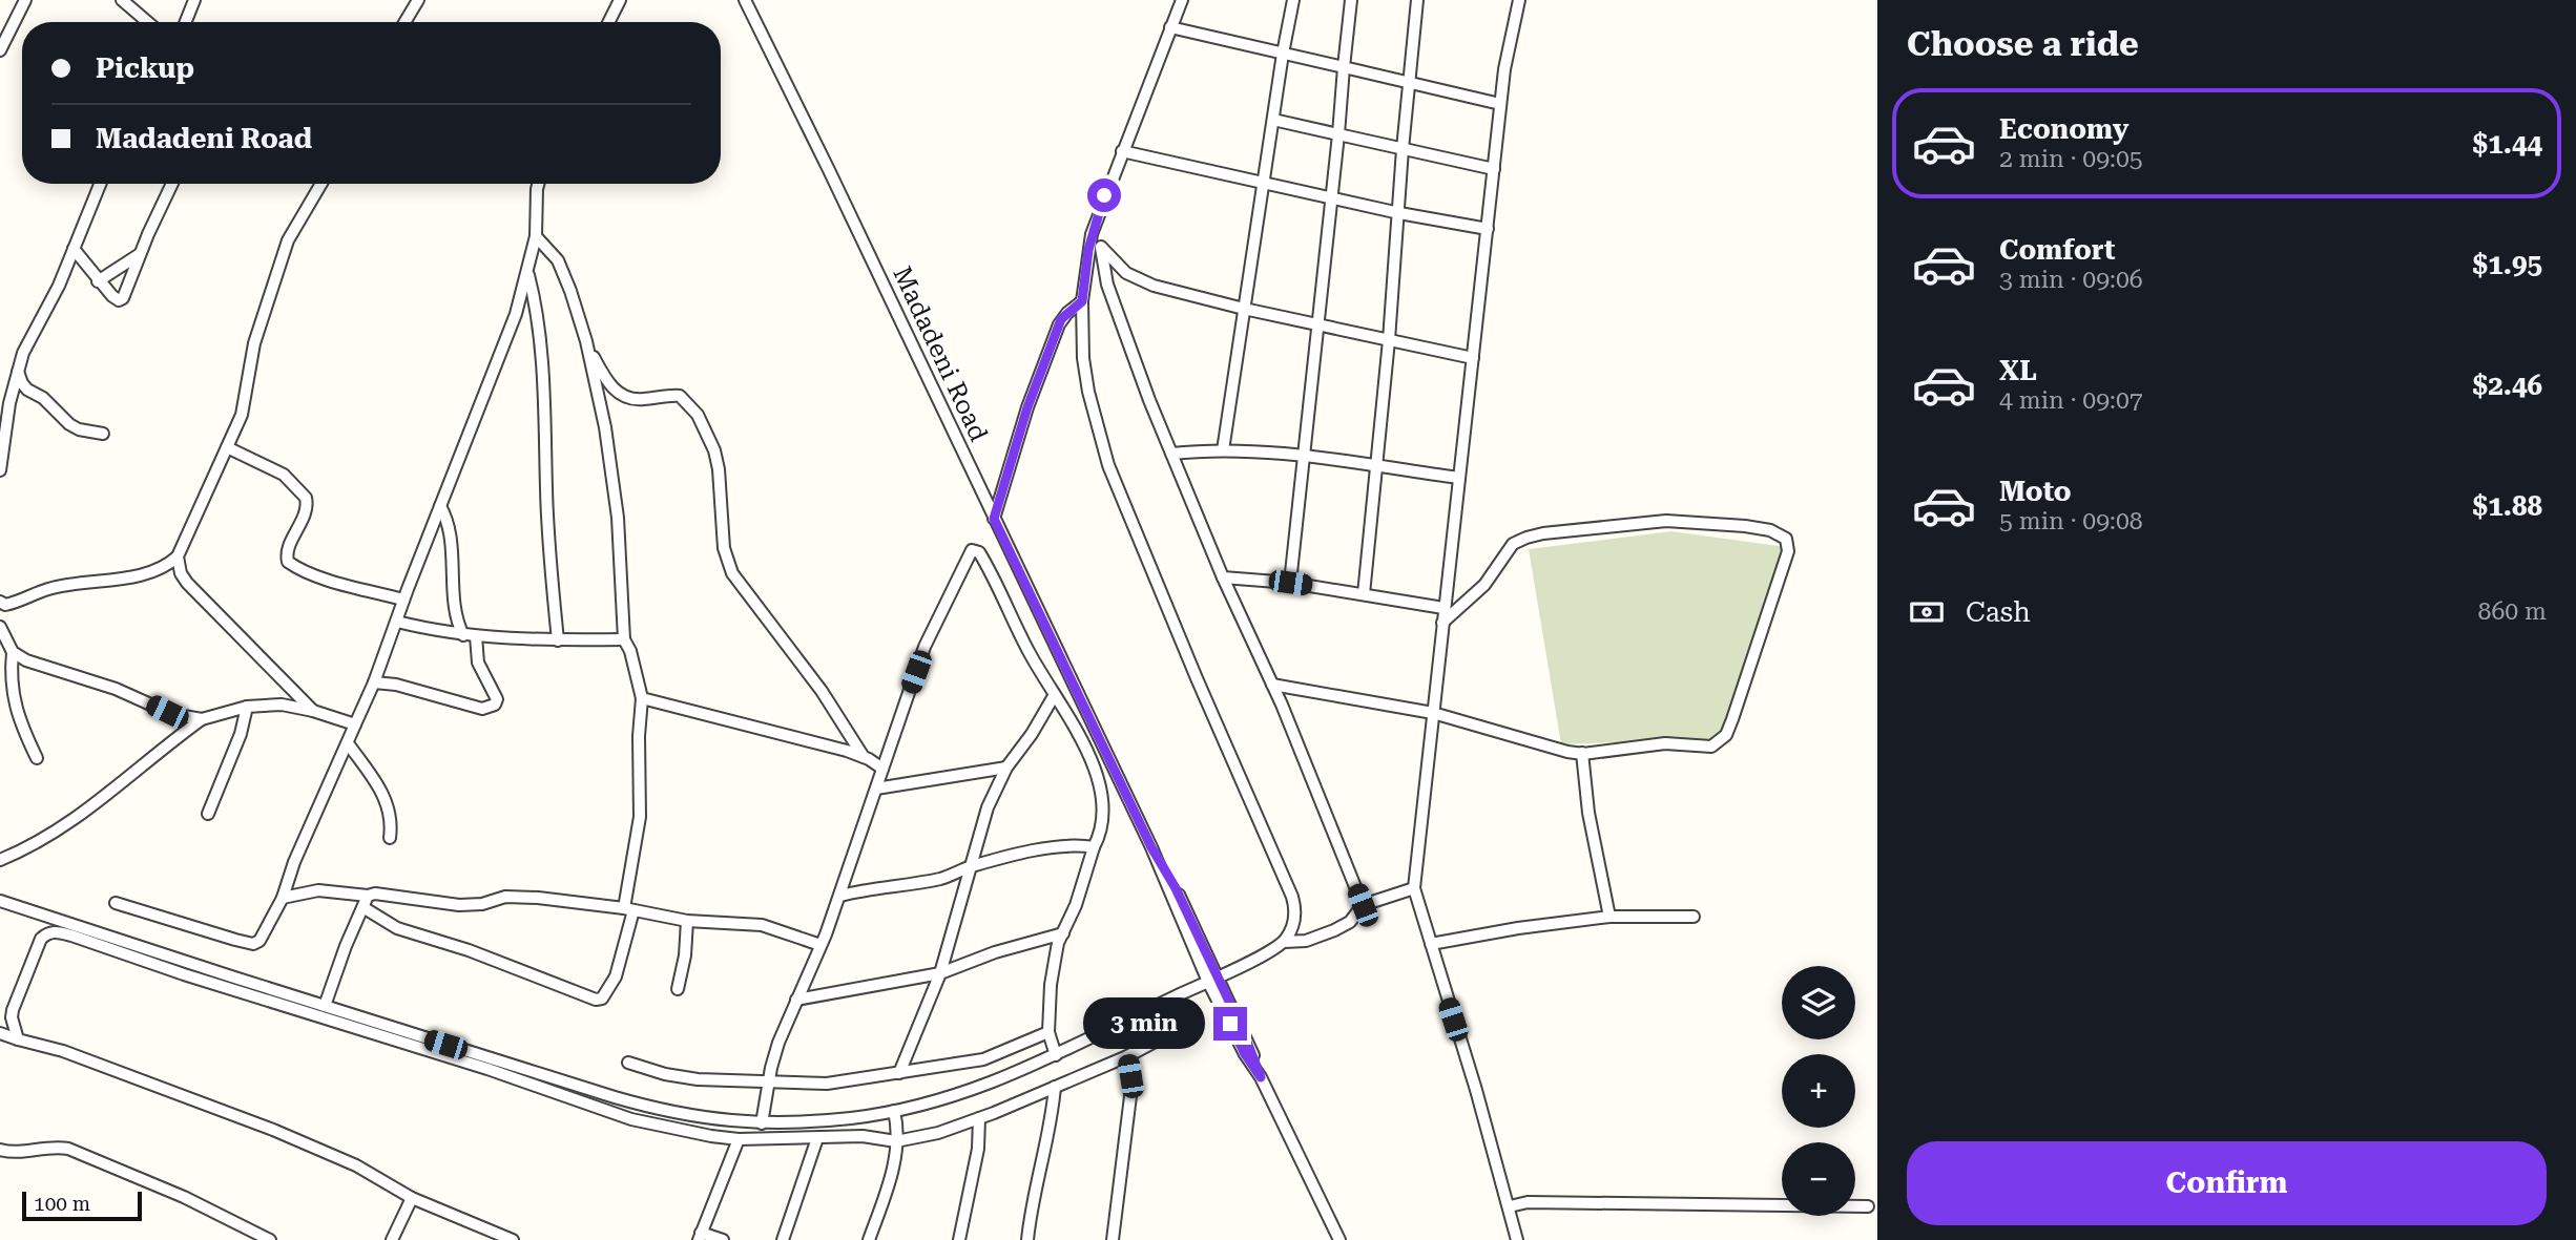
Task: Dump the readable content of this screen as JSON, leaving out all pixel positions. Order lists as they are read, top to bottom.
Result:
{
  "streets": {
    "street": ["Madadeni Road"]
  },
  "scale_bar": "100 m",
  "page": {
    "heading": "Choose a ride",
    "banner": ["Pickup", "Madadeni Road"],
    "list": [
      {
        "name": "Economy",
        "note": "2 min · 09:05",
        "value": "$1.44"
      },
      {
        "name": "Comfort",
        "note": "3 min · 09:06",
        "value": "$1.95"
      },
      {
        "name": "XL",
        "note": "4 min · 09:07",
        "value": "$2.46"
      },
      {
        "name": "Moto",
        "note": "5 min · 09:08",
        "value": "$1.88"
      }
    ],
    "pay": ["Cash", "860 m"],
    "map_buttons": ["+", "−"],
    "bubble": "3 min",
    "buttons": "Confirm",
    "scale": "100 m"
  }
}
